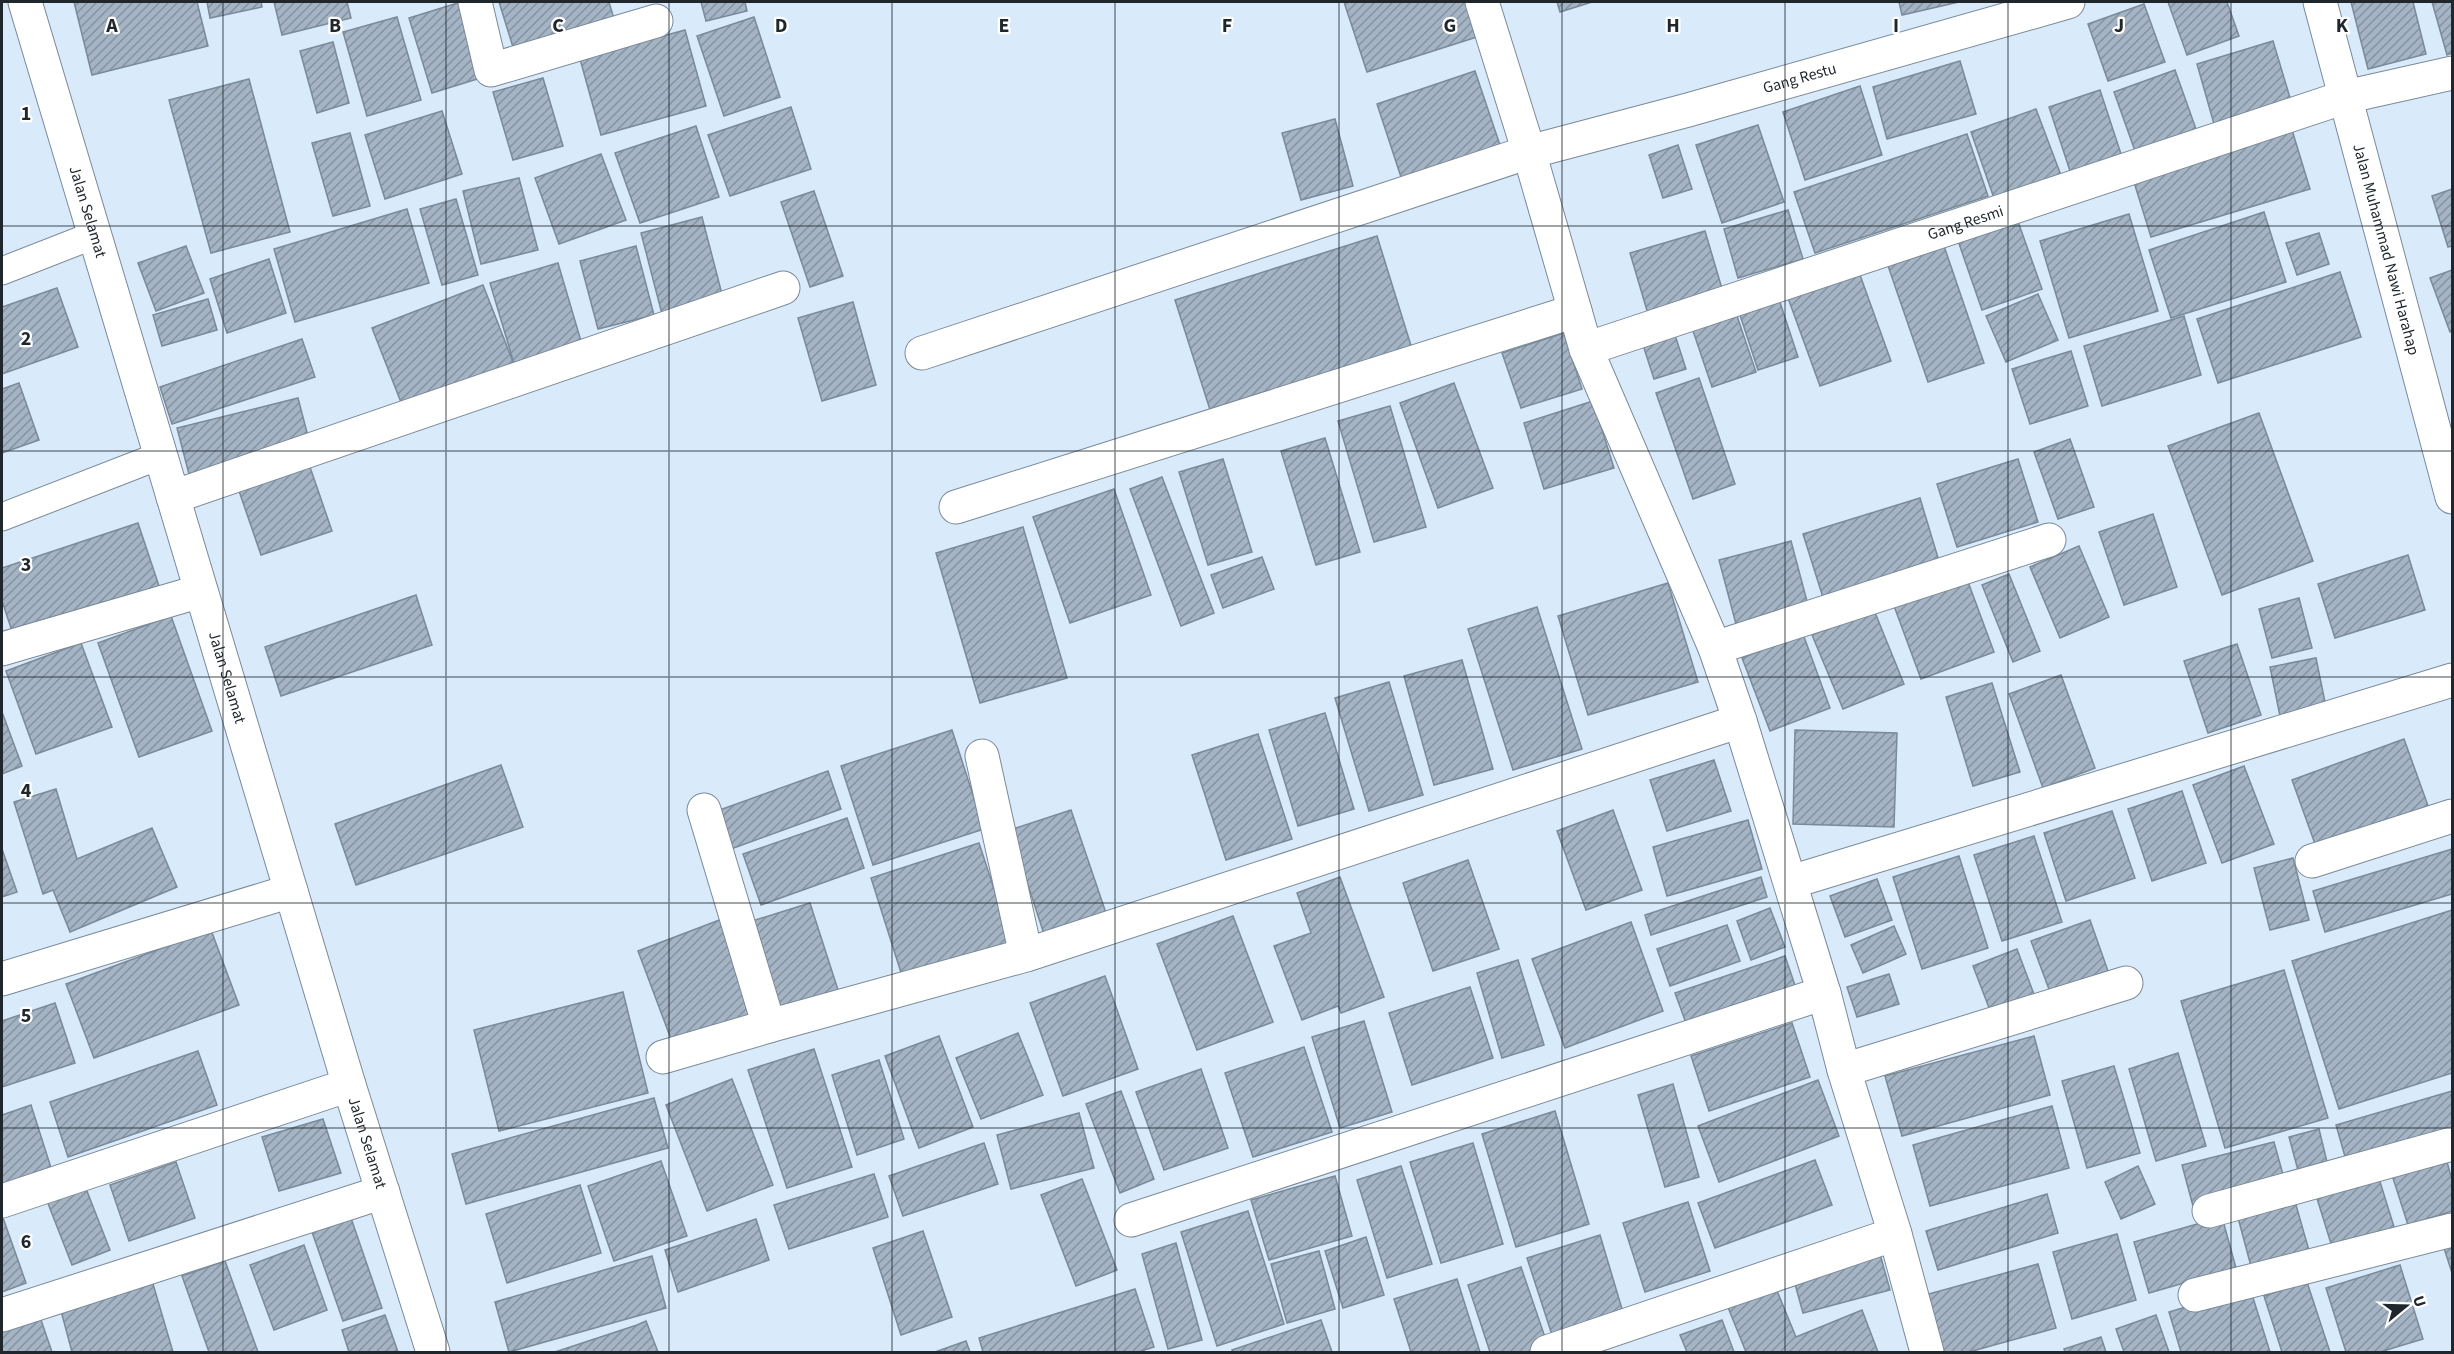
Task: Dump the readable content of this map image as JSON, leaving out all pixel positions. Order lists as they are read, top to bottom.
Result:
{
  "streets": {
    "street": [
      "Gang Restu",
      "Jalan Selamat",
      "Gang Resmi",
      "Jalan Muhammad Nawi Harahap"
    ]
  },
  "crossings": [
    ["Gang Resmi", "Jalan Muhammad Nawi Harahap"]
  ],
  "north": "right",
  "grid": {
    "columns": [
      "A",
      "B",
      "C",
      "D",
      "E",
      "F",
      "G",
      "H",
      "I",
      "J",
      "K"
    ],
    "rows": [
      "1",
      "2",
      "3",
      "4",
      "5",
      "6"
    ]
  }
}
